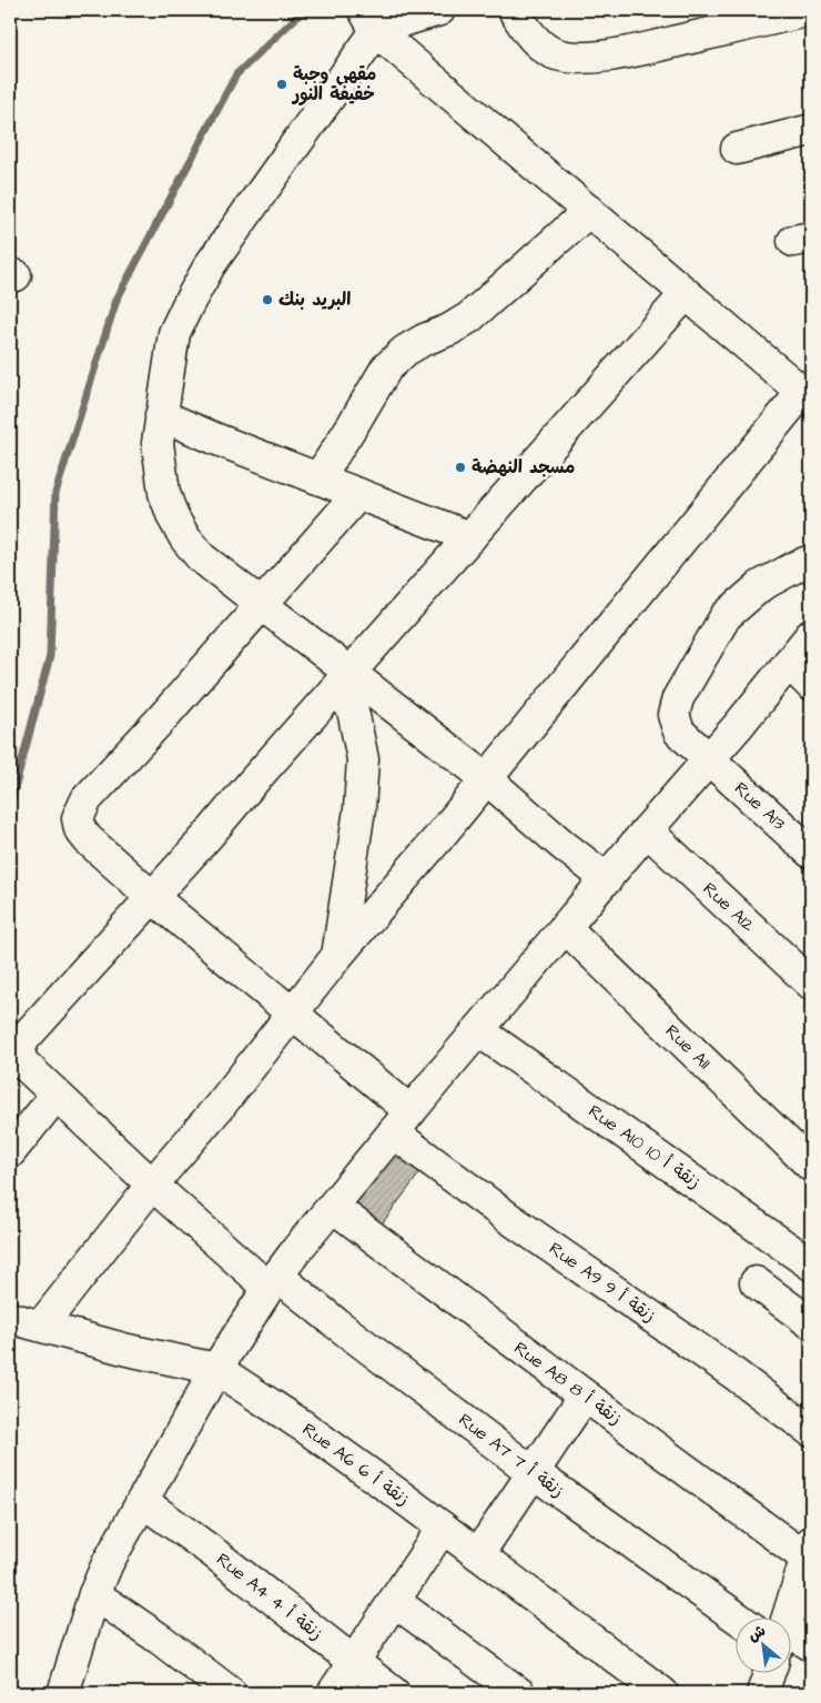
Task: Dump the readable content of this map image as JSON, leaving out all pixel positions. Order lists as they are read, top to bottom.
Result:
{
  "streets": {
    "street": [
      "Rue A13",
      "Rue A12",
      "Rue A11",
      "Rue A10 زنقة أ 10",
      "Rue A9 زنقة أ 9",
      "Rue A8 زنقة أ 8",
      "Rue A7 زنقة أ 7",
      "Rue A6 زنقة أ 6",
      "Rue A4 زنقة أ 4"
    ]
  },
  "crossings": [
    ["Rue A9 زنقة أ 9", "Rue A7 زنقة أ 7"]
  ],
  "places": ["مقهى وجبة خفيفة النور", "البريد بنك", "مسجد النهضة"],
  "north": "top left"
}
